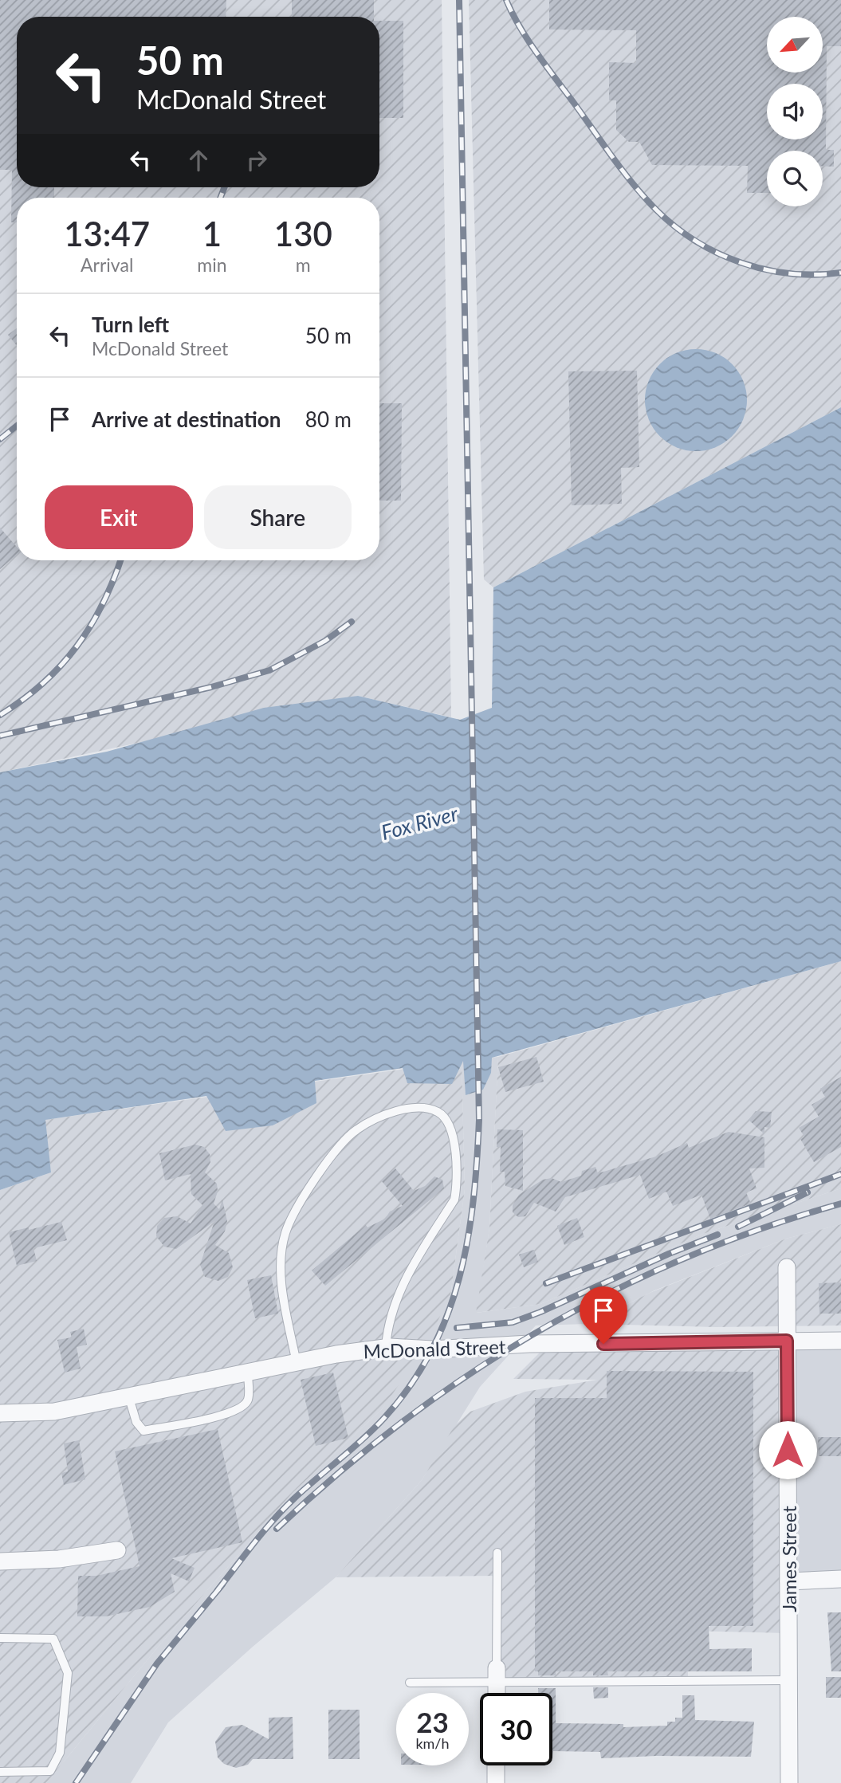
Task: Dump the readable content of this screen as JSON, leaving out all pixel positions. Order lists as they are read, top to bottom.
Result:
{
  "streets": {
    "street": ["McDonald Street", "James Street"]
  },
  "crossings": [
    ["McDonald Street", "James Street"]
  ],
  "water": ["Fox River"],
  "north": "bottom left",
  "page": {
    "turn": ["50 m", "McDonald Street"],
    "eta": [
      "13:47",
      "Arrival",
      "1",
      "min",
      "130",
      "m"
    ],
    "list": [
      {
        "name": "Turn left",
        "note": "McDonald Street",
        "value": "50 m"
      },
      {
        "name": "Arrive at destination",
        "value": "80 m"
      }
    ],
    "buttons": ["Exit", "Share"],
    "speed": "23 km/h",
    "limit": "30"
  }
}
